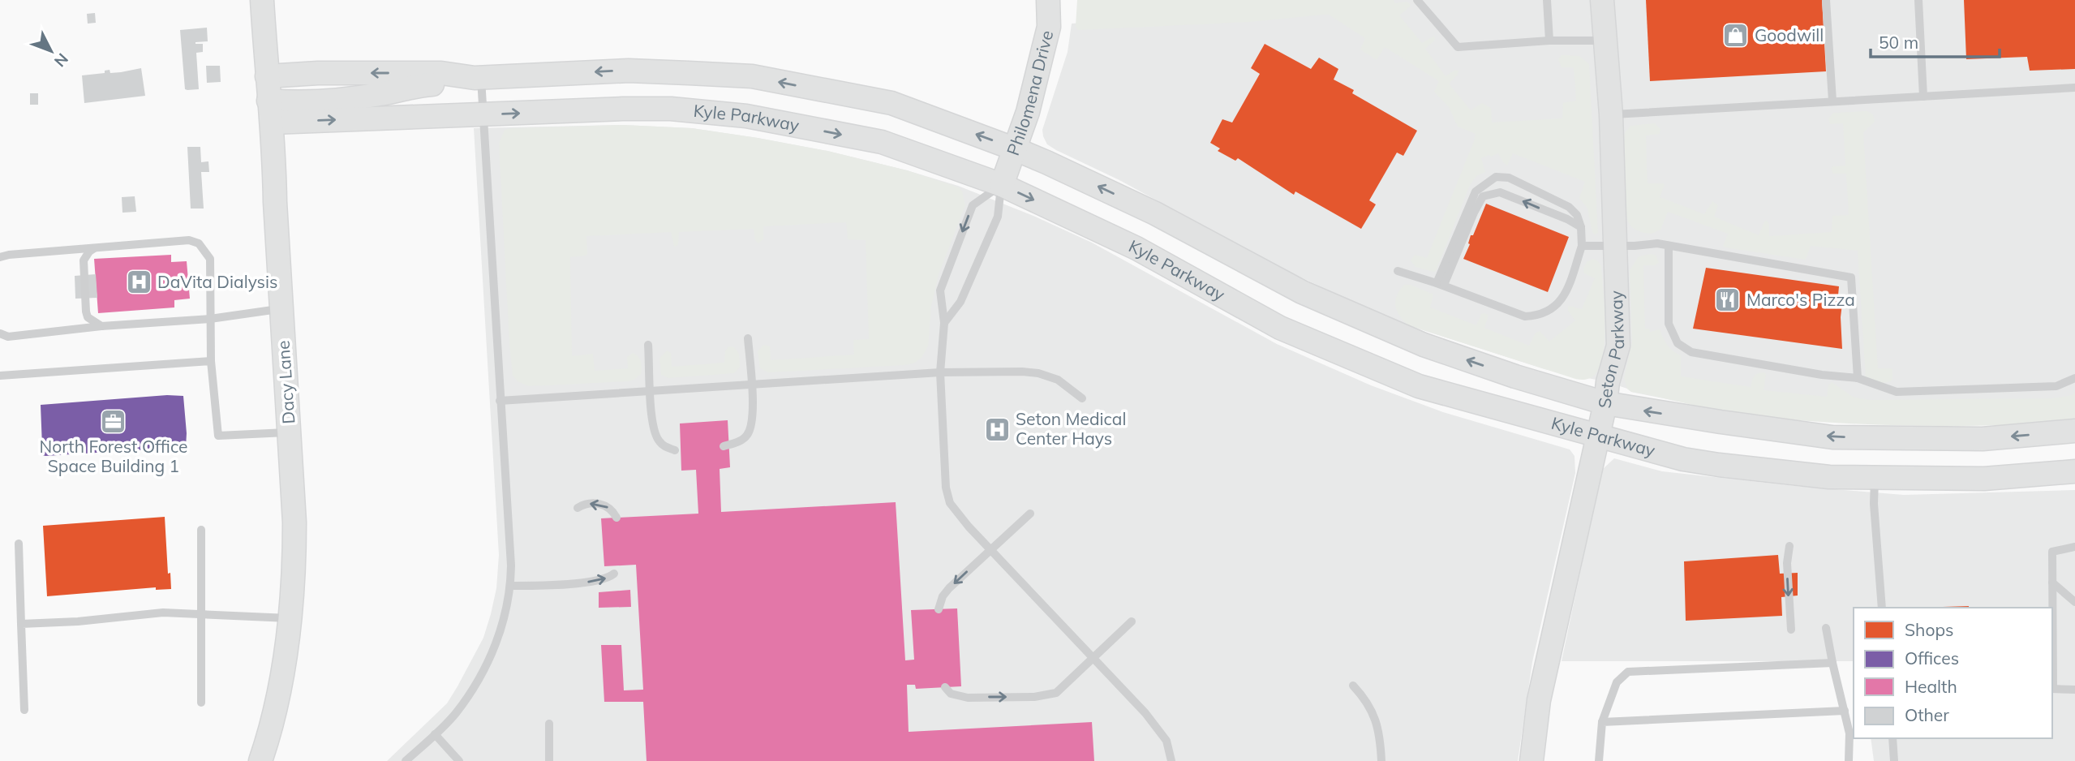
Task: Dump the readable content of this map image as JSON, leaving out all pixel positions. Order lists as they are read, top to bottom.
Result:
{
  "streets": {
    "street": [
      "Philomena Drive",
      "Kyle Parkway",
      "Seton Parkway",
      "Dacy Lane"
    ]
  },
  "crossings": [
    ["Philomena Drive", "Kyle Parkway"],
    ["Kyle Parkway", "Seton Parkway"],
    ["Kyle Parkway", "Dacy Lane"]
  ],
  "places": {
    "shop": ["Goodwill"],
    "hospital": ["DaVita Dialysis", "Seton Medical Center Hays"],
    "restaurant": ["Marco's Pizza"],
    "office": ["North Forest Office Space Building 1"]
  },
  "legend": [
    "Shops",
    "Offices",
    "Health",
    "Other"
  ],
  "scale_bar": "50 m",
  "north": "bottom right"
}
